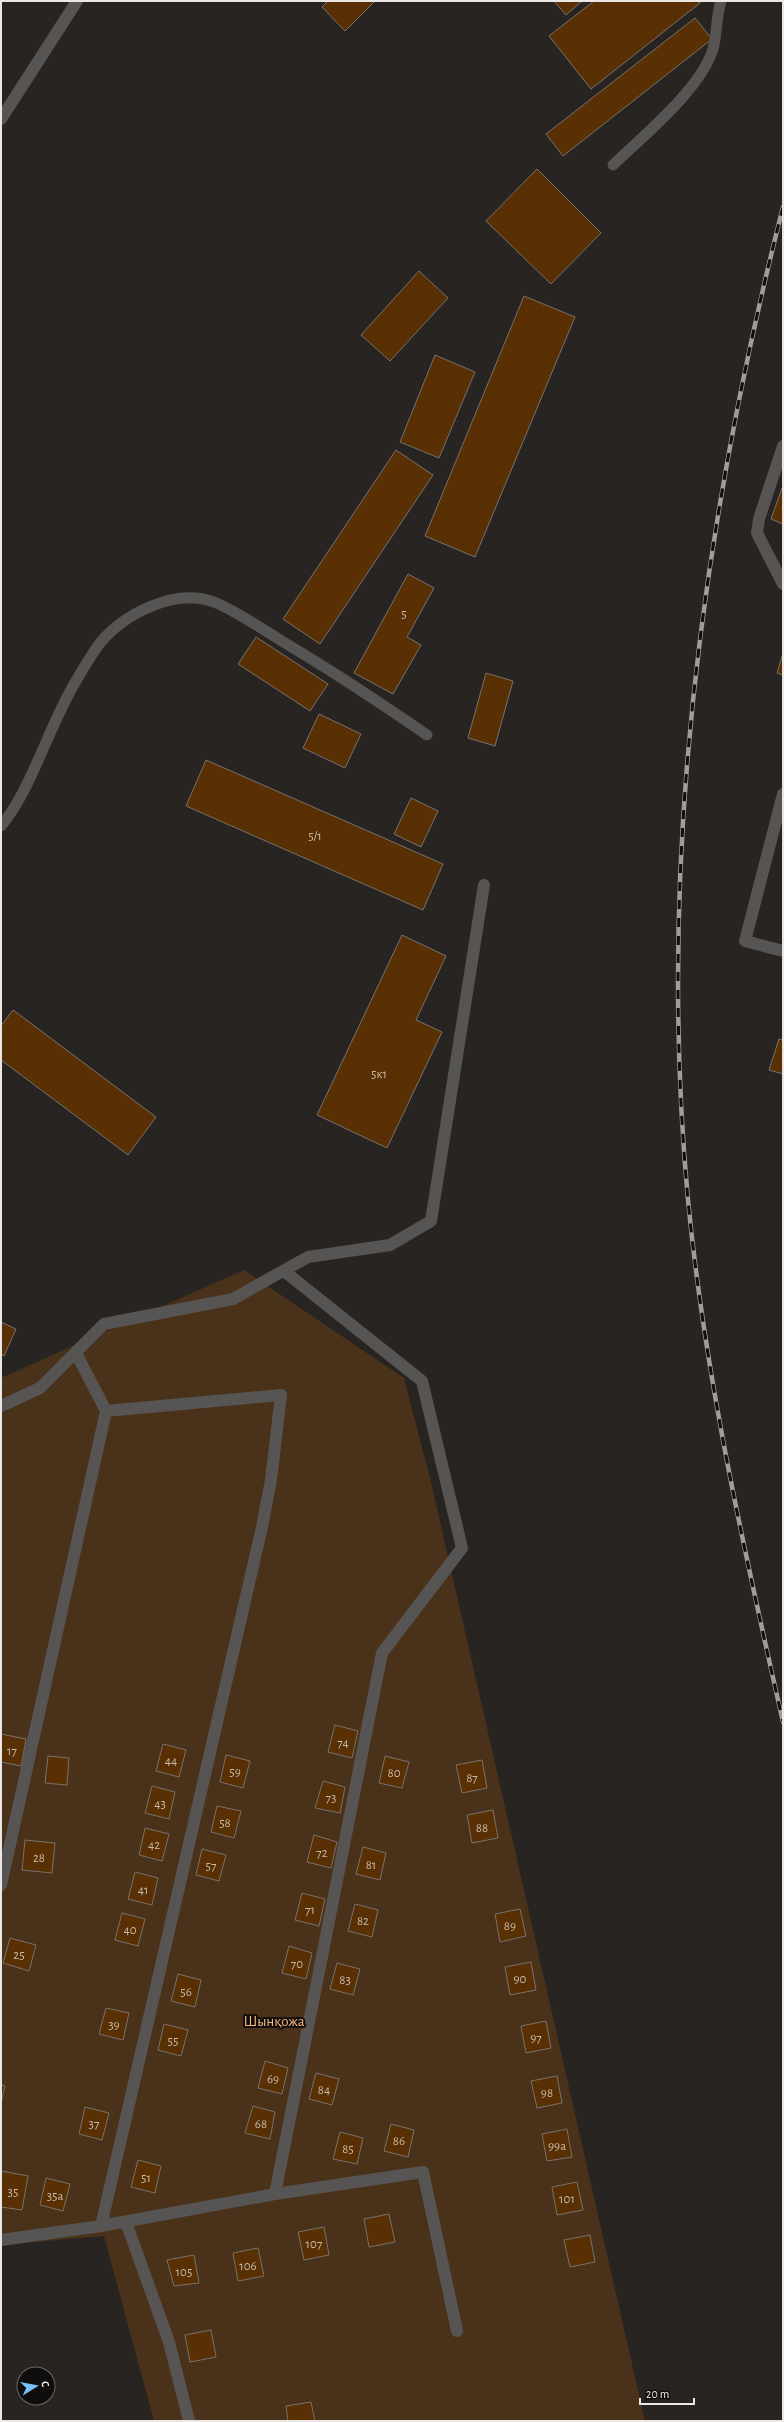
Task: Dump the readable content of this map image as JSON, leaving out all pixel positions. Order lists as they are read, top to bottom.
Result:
{
  "parks": ["Шынқожа"],
  "house_numbers": [
    "5",
    "5/1",
    "5к1",
    "74",
    "17",
    "44",
    "59",
    "80",
    "87",
    "73",
    "43",
    "58",
    "88",
    "42",
    "72",
    "28",
    "81",
    "57",
    "41",
    "71",
    "82",
    "89",
    "40",
    "25",
    "70",
    "90",
    "83",
    "56",
    "39",
    "97",
    "55",
    "69",
    "84",
    "98",
    "37",
    "68",
    "86",
    "99а",
    "85",
    "51",
    "35",
    "35а",
    "101",
    "107",
    "106",
    "105"
  ],
  "scale_bar": "20 m",
  "north": "right"
}
